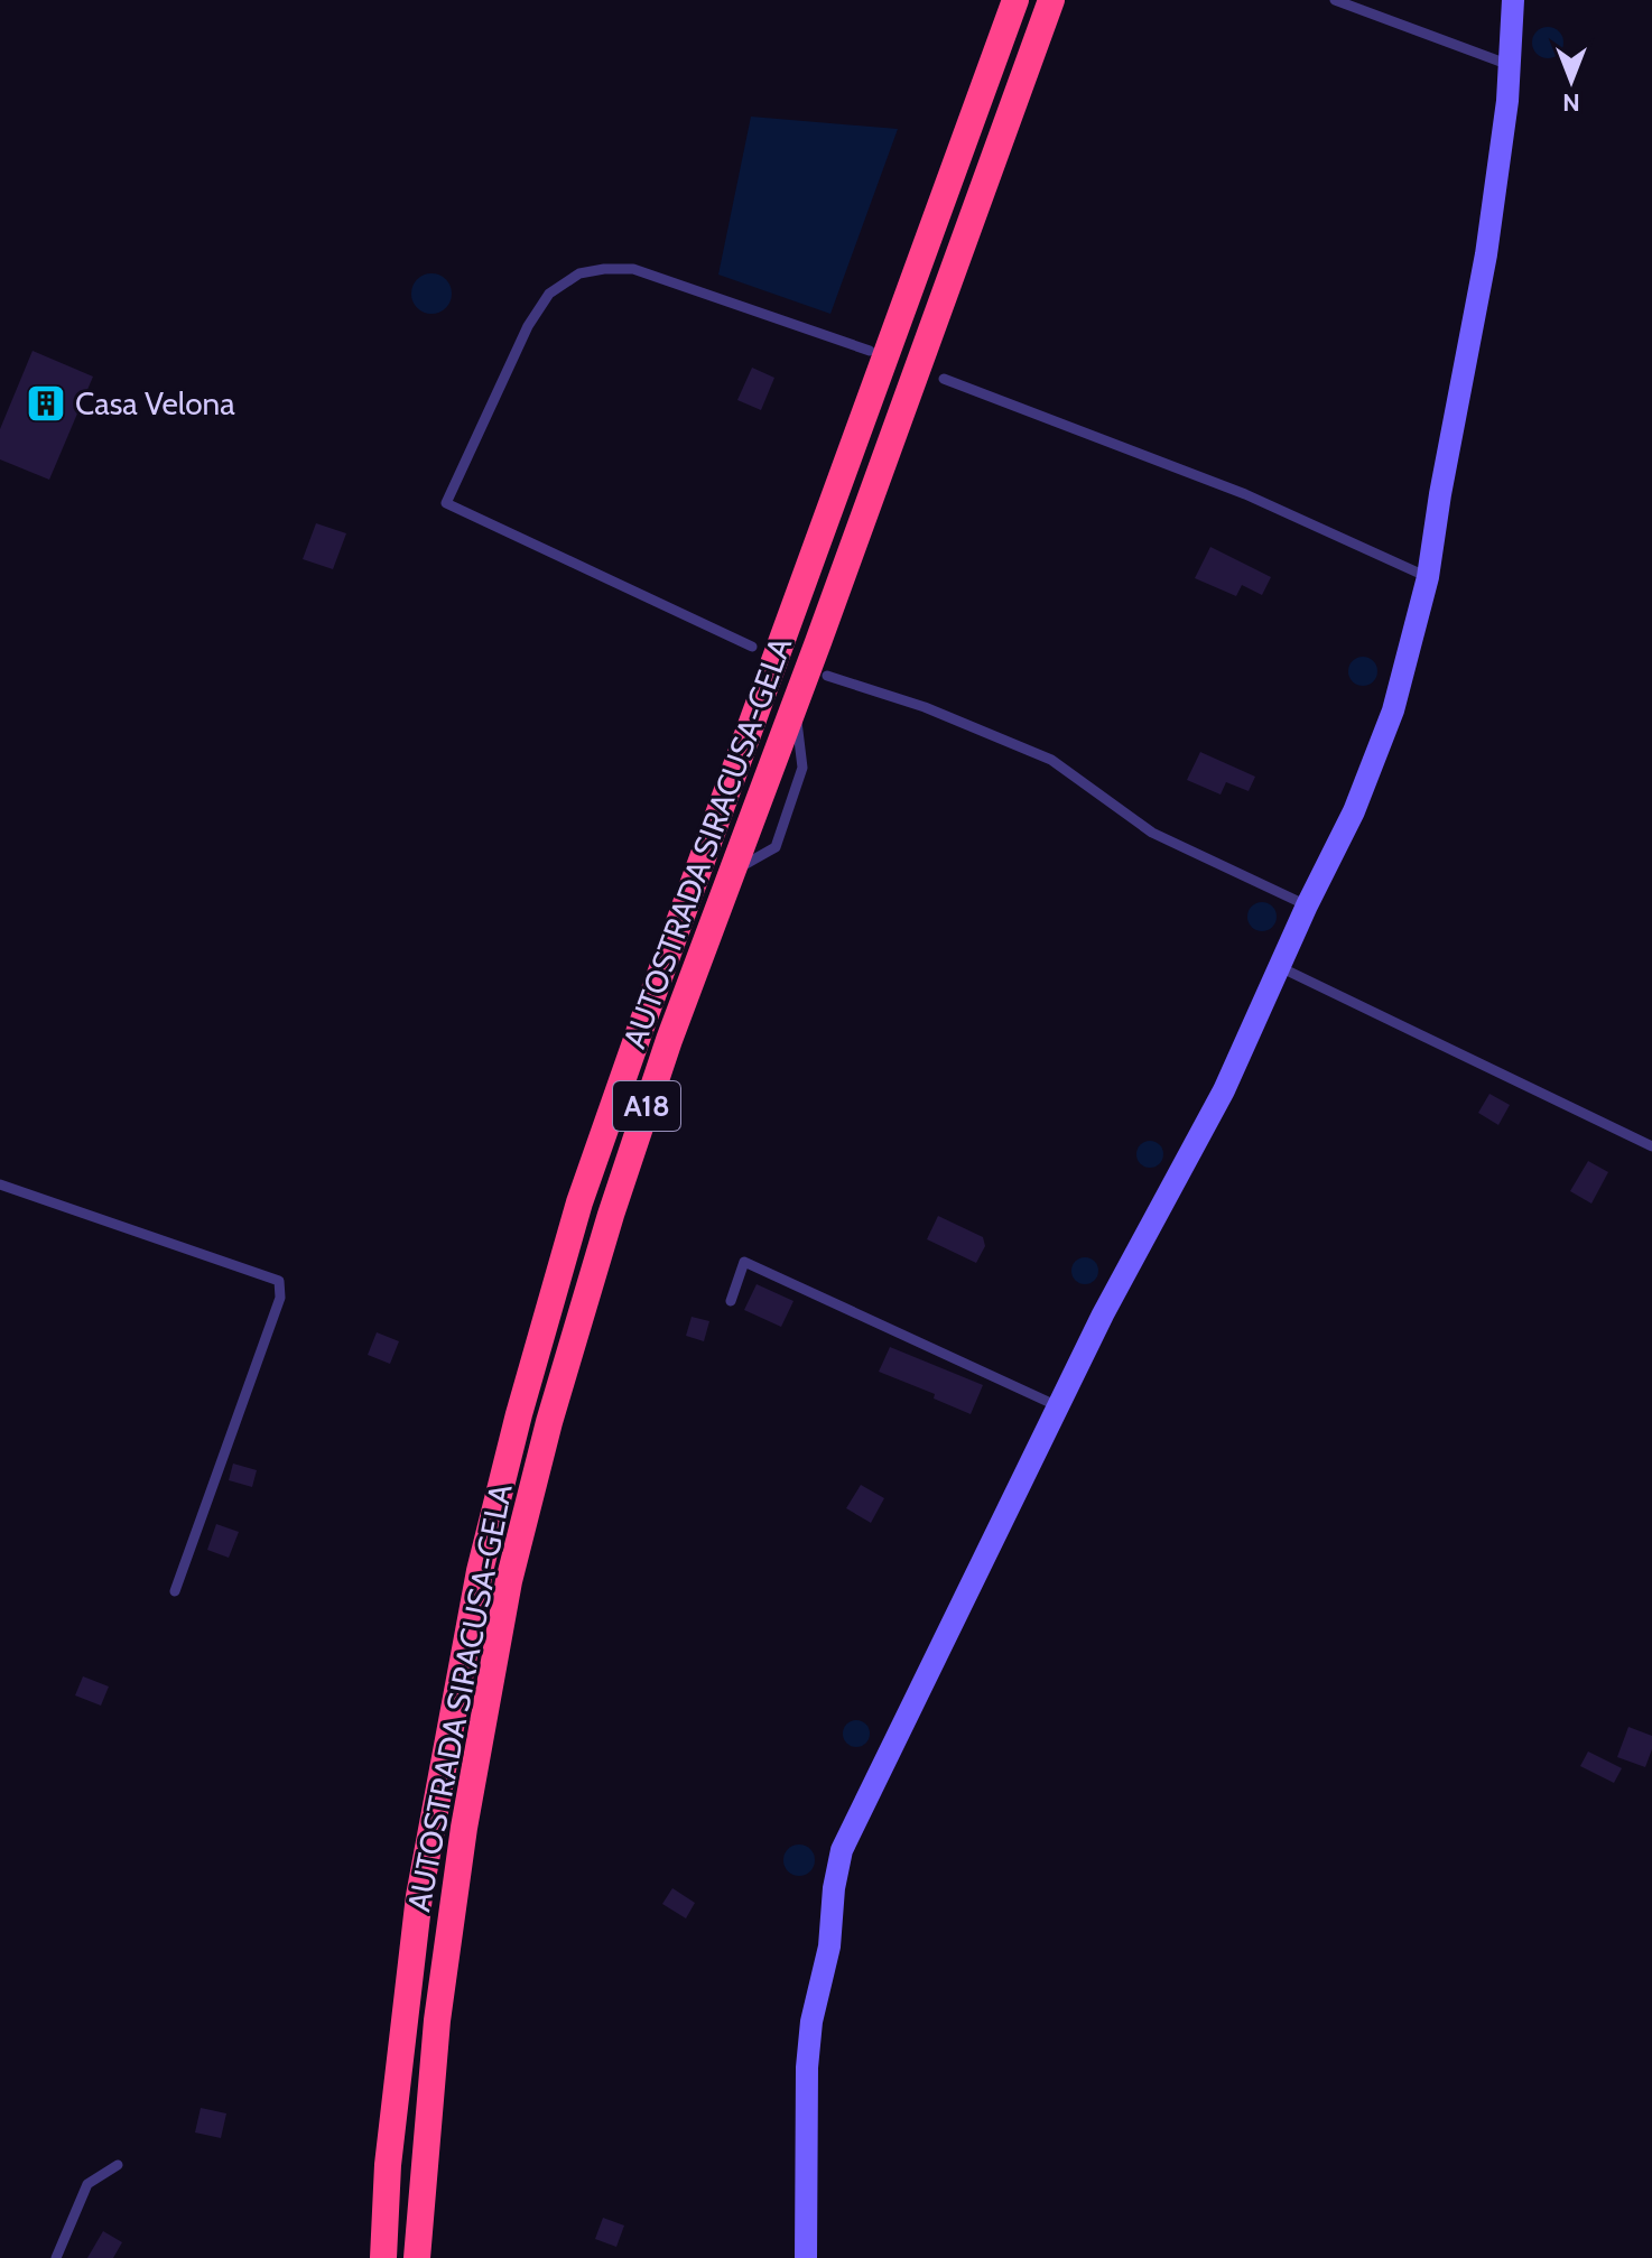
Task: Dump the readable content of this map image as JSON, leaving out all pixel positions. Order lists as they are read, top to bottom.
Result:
{
  "streets": {
    "highway": ["AUTOSTRADA SIRACUSA-GELA", "A18"]
  },
  "places": {
    "building": ["Casa Velona"]
  },
  "north": "bottom"
}
